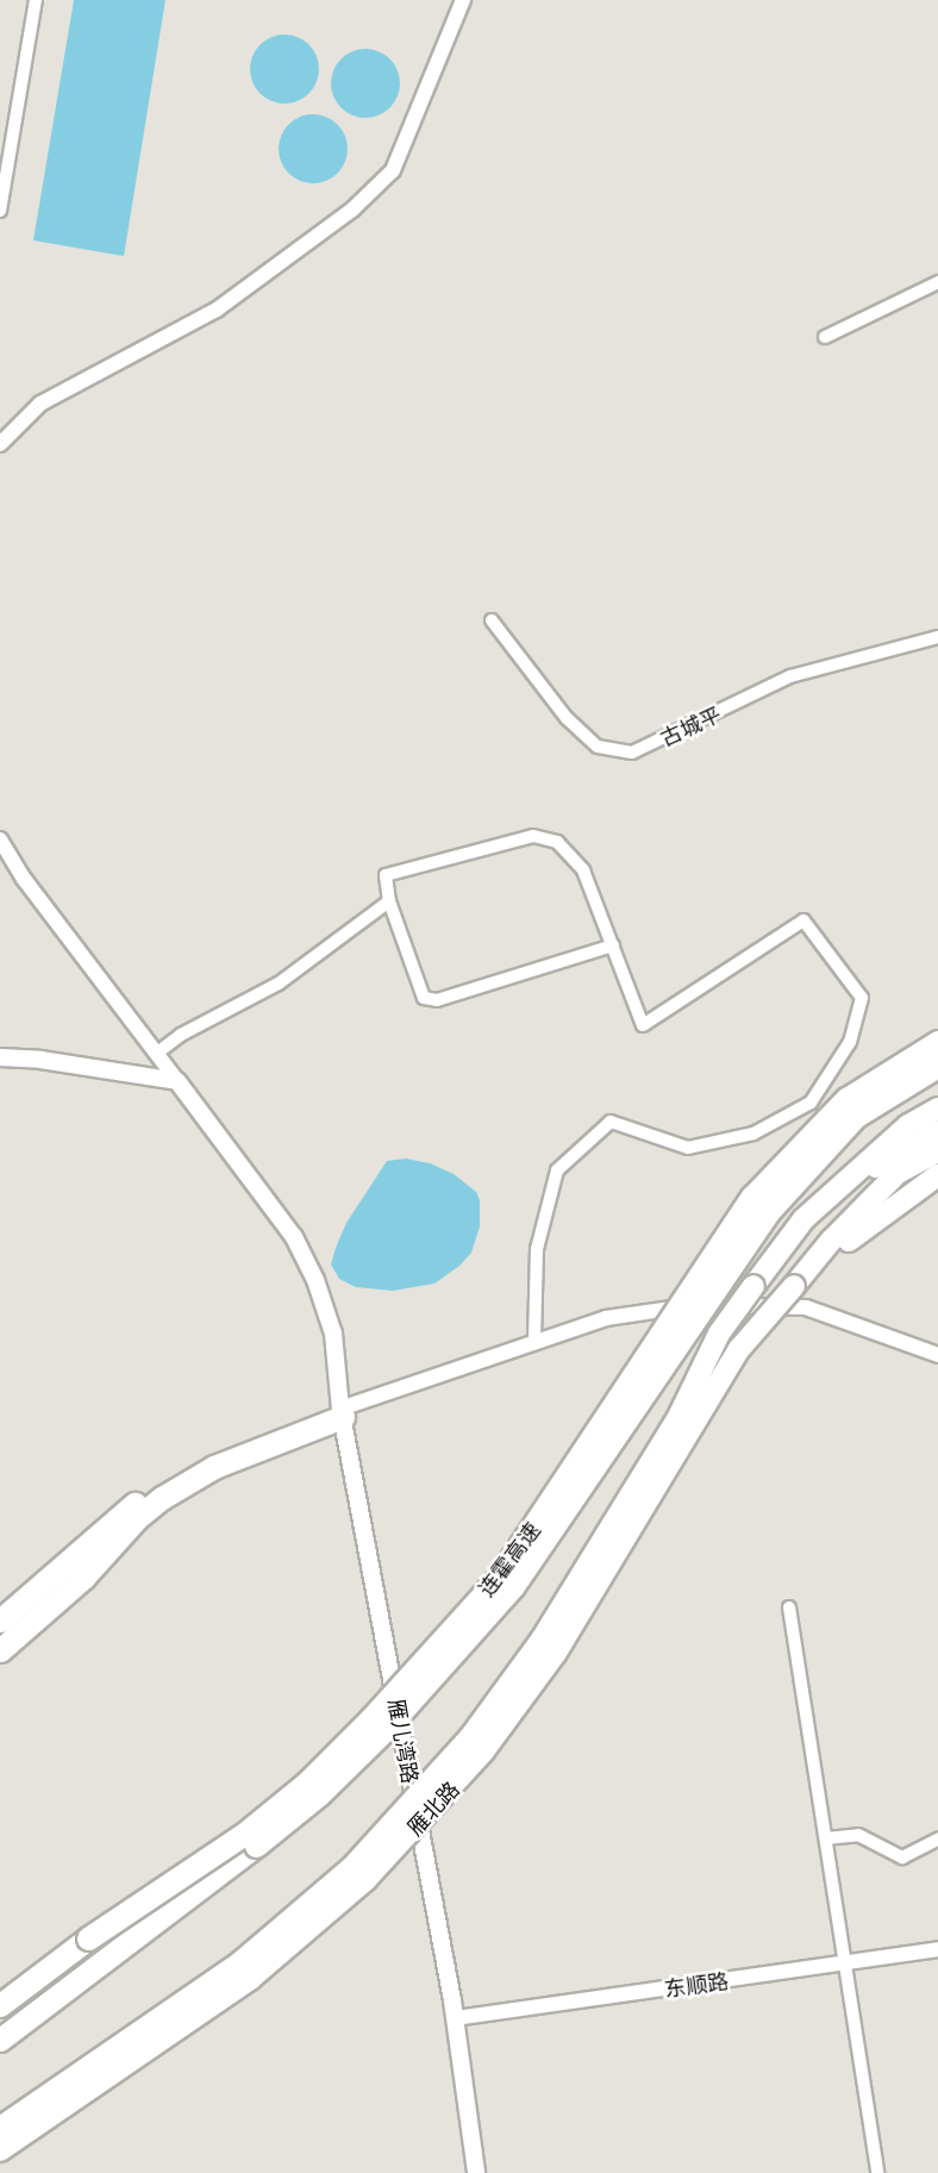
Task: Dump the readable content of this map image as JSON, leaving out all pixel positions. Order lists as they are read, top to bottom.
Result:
{
  "streets": {
    "highway": ["连霍高速", "雁北路"],
    "main road": ["雁儿湾路"],
    "street": ["古城平", "东顺路"]
  },
  "crossings": [
    ["雁儿湾路", "东顺路"]
  ]
}
